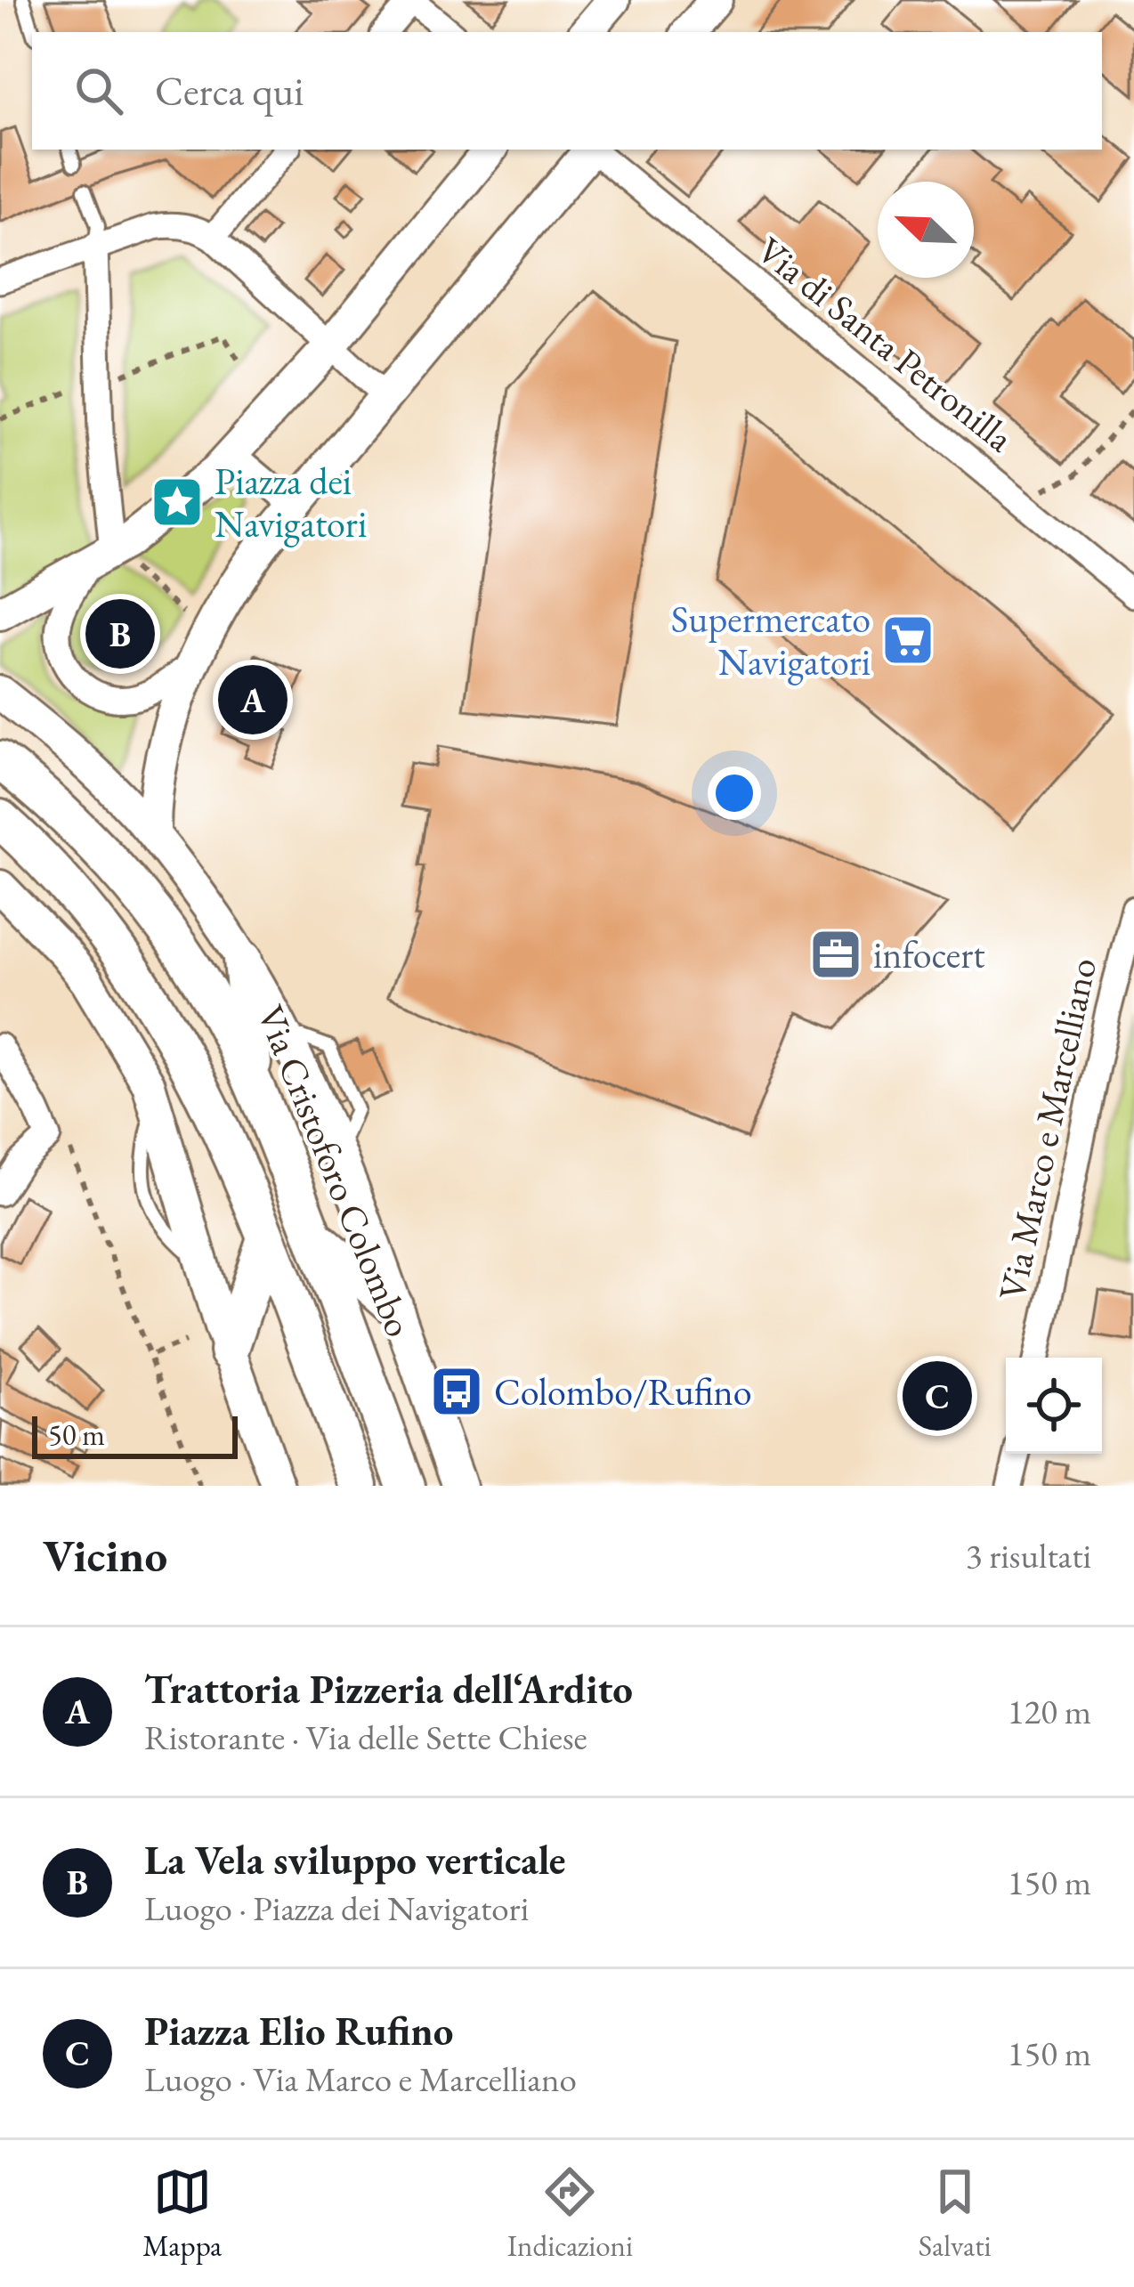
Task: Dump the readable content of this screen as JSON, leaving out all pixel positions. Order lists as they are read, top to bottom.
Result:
{
  "streets": {
    "main road": ["Via Cristoforo Colombo"],
    "street": ["Via di Santa Petronilla", "Via Marco e Marcelliano"]
  },
  "places": {
    "place": ["Piazza dei Navigatori"],
    "supermarket": ["Supermercato Navigatori"],
    "office": ["infocert"],
    "bus stop": ["Colombo/Rufino"]
  },
  "scale_bar": "50 m",
  "north": "top left",
  "page": {
    "search": "Cerca qui",
    "pins": ["B", "A", "C"],
    "scale": "50 m",
    "heading": ["Vicino", "3 risultati"],
    "list": [
      {
        "mark": "A",
        "name": "Trattoria Pizzeria dell‘Ardito",
        "note": "Ristorante · Via delle Sette Chiese",
        "value": "120 m"
      },
      {
        "mark": "B",
        "name": "La Vela sviluppo verticale",
        "note": "Luogo · Piazza dei Navigatori",
        "value": "150 m"
      },
      {
        "mark": "C",
        "name": "Piazza Elio Rufino",
        "note": "Luogo · Via Marco e Marcelliano",
        "value": "150 m"
      }
    ],
    "nav": ["Mappa", "Indicazioni", "Salvati"]
  }
}
